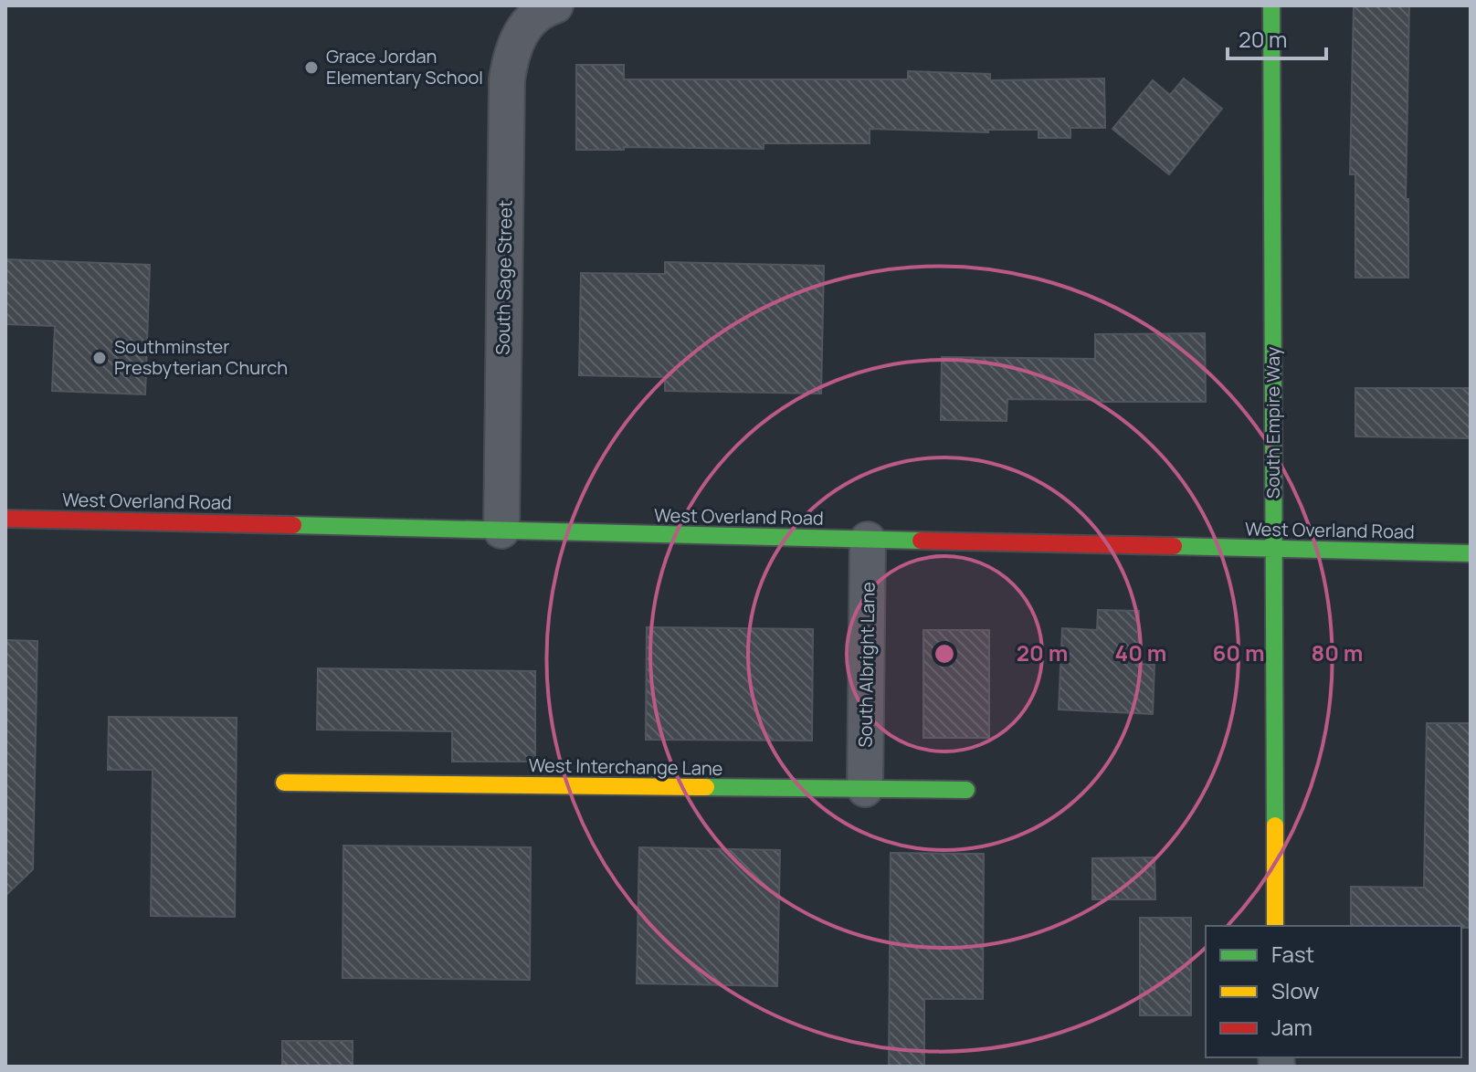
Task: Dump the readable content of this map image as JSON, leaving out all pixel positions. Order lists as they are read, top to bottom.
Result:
{
  "streets": {
    "street": [
      "South Sage Street",
      "South Empire Way",
      "West Overland Road",
      "South Albright Lane",
      "West Interchange Lane"
    ]
  },
  "crossings": [
    ["South Sage Street", "West Overland Road"],
    ["South Empire Way", "West Overland Road"],
    ["West Overland Road", "South Albright Lane"],
    ["South Albright Lane", "West Interchange Lane"]
  ],
  "places": ["Grace Jordan Elementary School", "Southminster Presbyterian Church"],
  "legend": ["Fast", "Slow", "Jam"],
  "scale_bar": "20 m",
  "rings": [
    "20 m",
    "40 m",
    "60 m",
    "80 m"
  ]
}
